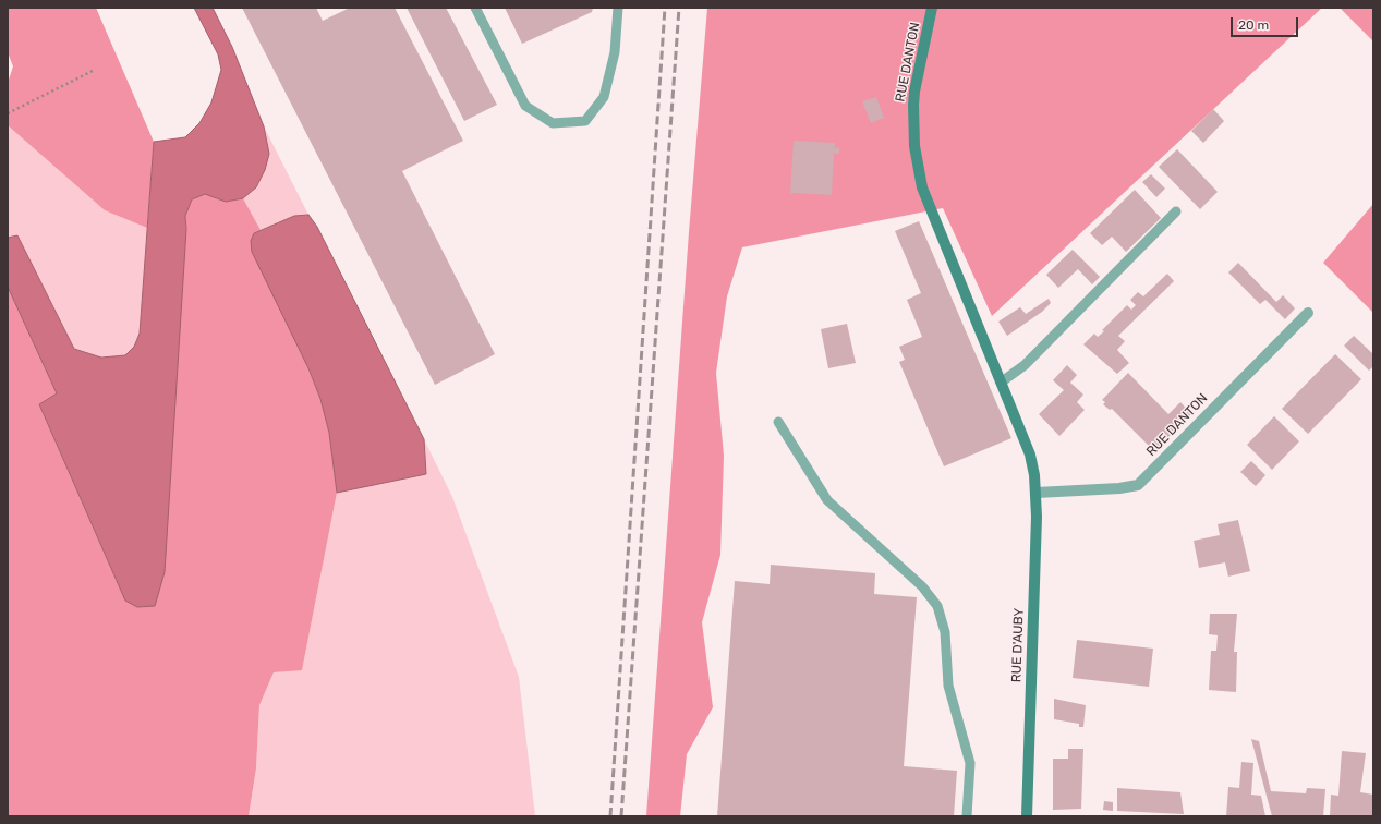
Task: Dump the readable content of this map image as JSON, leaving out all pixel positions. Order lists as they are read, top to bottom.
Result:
{
  "streets": {
    "street": ["RUE DANTON", "RUE D'AUBY"]
  },
  "crossings": [
    ["RUE DANTON", "RUE D'AUBY"]
  ],
  "scale_bar": "20 m"
}
